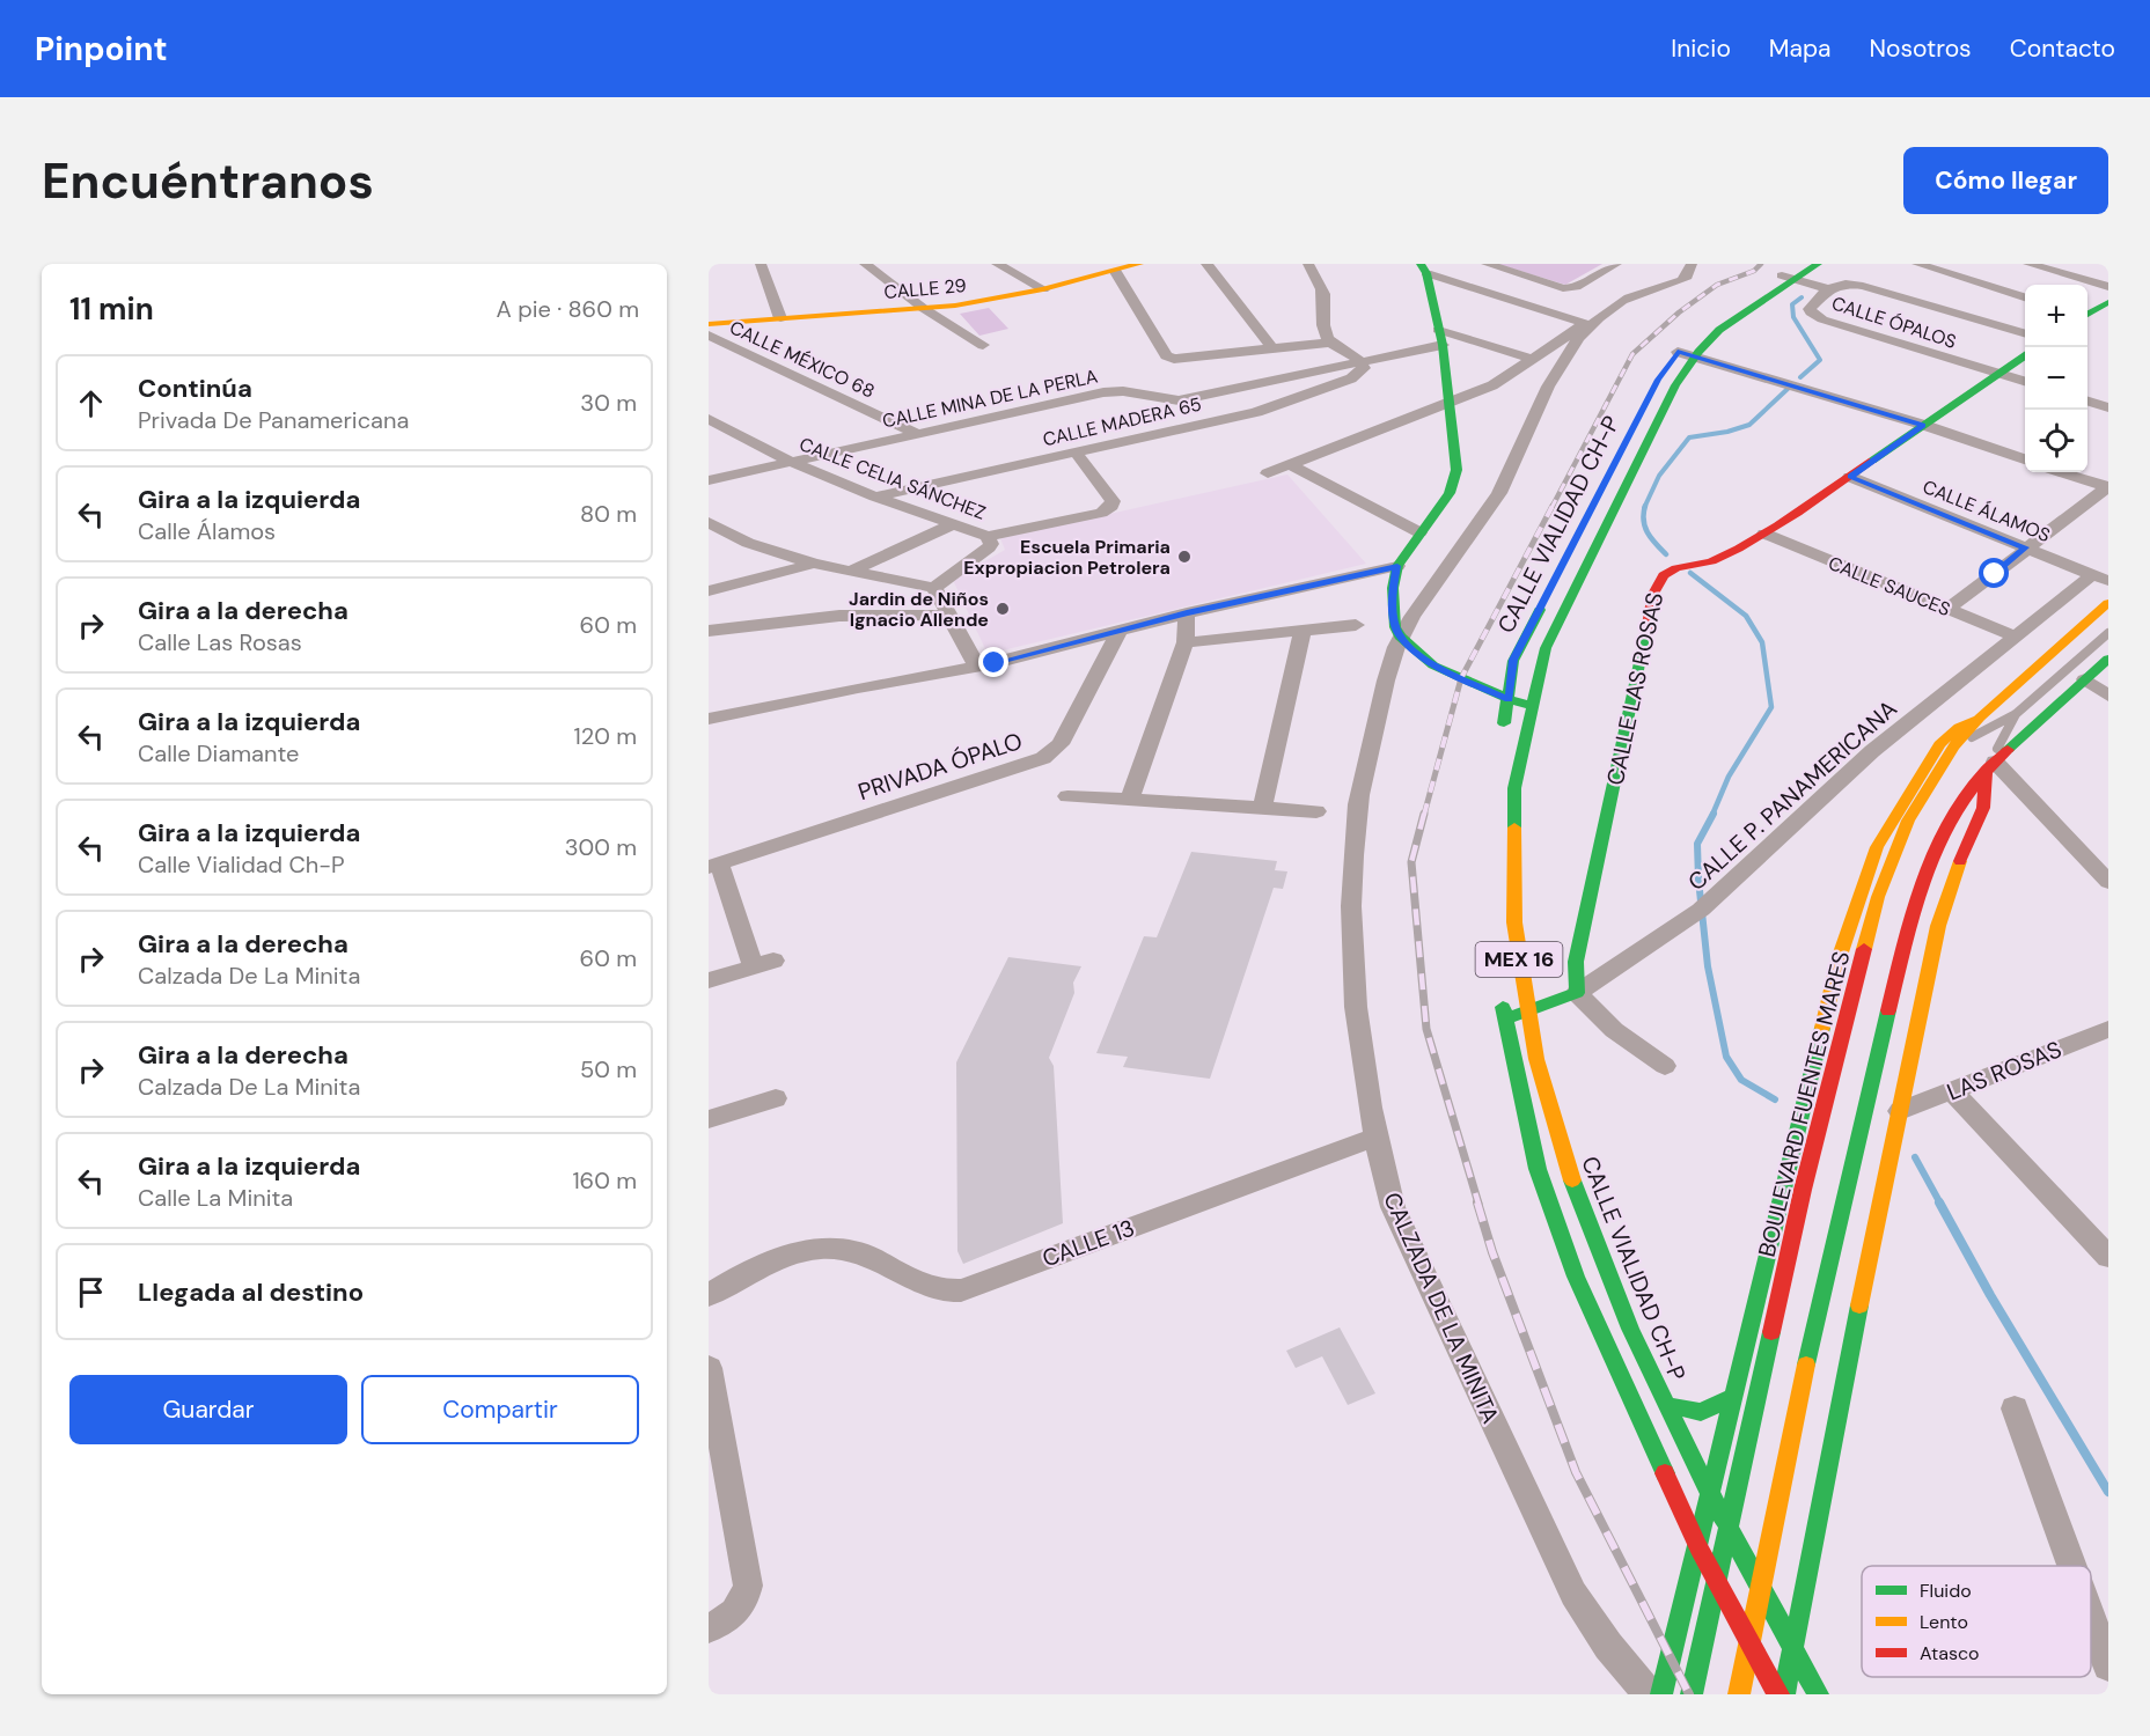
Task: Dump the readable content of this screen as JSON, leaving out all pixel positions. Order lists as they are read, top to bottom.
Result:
{
  "streets": {
    "main road": [
      "CALLE 29",
      "CALLE VIALIDAD CH-P",
      "CALLE LAS ROSAS",
      "CALLE P. PANAMERICANA",
      "MEX 16",
      "BOULEVARD FUENTES MARES",
      "CALZADA DE LA MINITA"
    ],
    "street": [
      "CALLE ÓPALOS",
      "CALLE MÉXICO 68",
      "CALLE MINA DE LA PERLA",
      "CALLE MADERA 65",
      "CALLE CELIA SÁNCHEZ",
      "CALLE ÁLAMOS",
      "CALLE SAUCES",
      "PRIVADA ÓPALO",
      "LAS ROSAS",
      "CALLE 13"
    ]
  },
  "crossings": [
    ["CALLE ÓPALOS", "CALLE VIALIDAD CH-P"],
    ["CALLE ÓPALOS", "CALLE LAS ROSAS"],
    ["CALLE MÉXICO 68", "CALLE MINA DE LA PERLA"],
    ["CALLE MINA DE LA PERLA", "CALLE MADERA 65"],
    ["CALLE MINA DE LA PERLA", "CALLE CELIA SÁNCHEZ"],
    ["CALLE MADERA 65", "CALLE CELIA SÁNCHEZ"],
    ["CALLE ÁLAMOS", "CALLE LAS ROSAS"],
    ["CALLE ÁLAMOS", "CALLE P. PANAMERICANA"],
    ["CALLE VIALIDAD CH-P", "CALLE P. PANAMERICANA"],
    ["CALLE SAUCES", "CALLE LAS ROSAS"],
    ["CALLE SAUCES", "CALLE P. PANAMERICANA"],
    ["CALLE LAS ROSAS", "CALLE P. PANAMERICANA"],
    ["CALLE P. PANAMERICANA", "MEX 16"],
    ["CALLE 13", "CALZADA DE LA MINITA"]
  ],
  "places": ["Escuela Primaria Expropiacion Petrolera", "Jardin de Niños Ignacio Allende"],
  "legend": ["Fluido", "Lento", "Atasco"],
  "page": {
    "header": "Pinpoint",
    "nav": [
      "Inicio",
      "Mapa",
      "Nosotros",
      "Contacto"
    ],
    "buttons": [
      "Cómo llegar",
      ["Guardar", "Compartir"]
    ],
    "title": "Encuéntranos",
    "heading": ["11 min", "A pie · 860 m"],
    "map_buttons": ["+", "−"],
    "list": [
      ["Continúa", "Privada De Panamericana", "30 m"],
      ["Gira a la izquierda", "Calle Álamos", "80 m"],
      ["Gira a la derecha", "Calle Las Rosas", "60 m"],
      ["Gira a la izquierda", "Calle Diamante", "120 m"],
      ["Gira a la izquierda", "Calle Vialidad Ch-P", "300 m"],
      ["Gira a la derecha", "Calzada De La Minita", "60 m"],
      ["Gira a la derecha", "Calzada De La Minita", "50 m"],
      ["Gira a la izquierda", "Calle La Minita", "160 m"],
      "Llegada al destino"
    ]
  }
}
